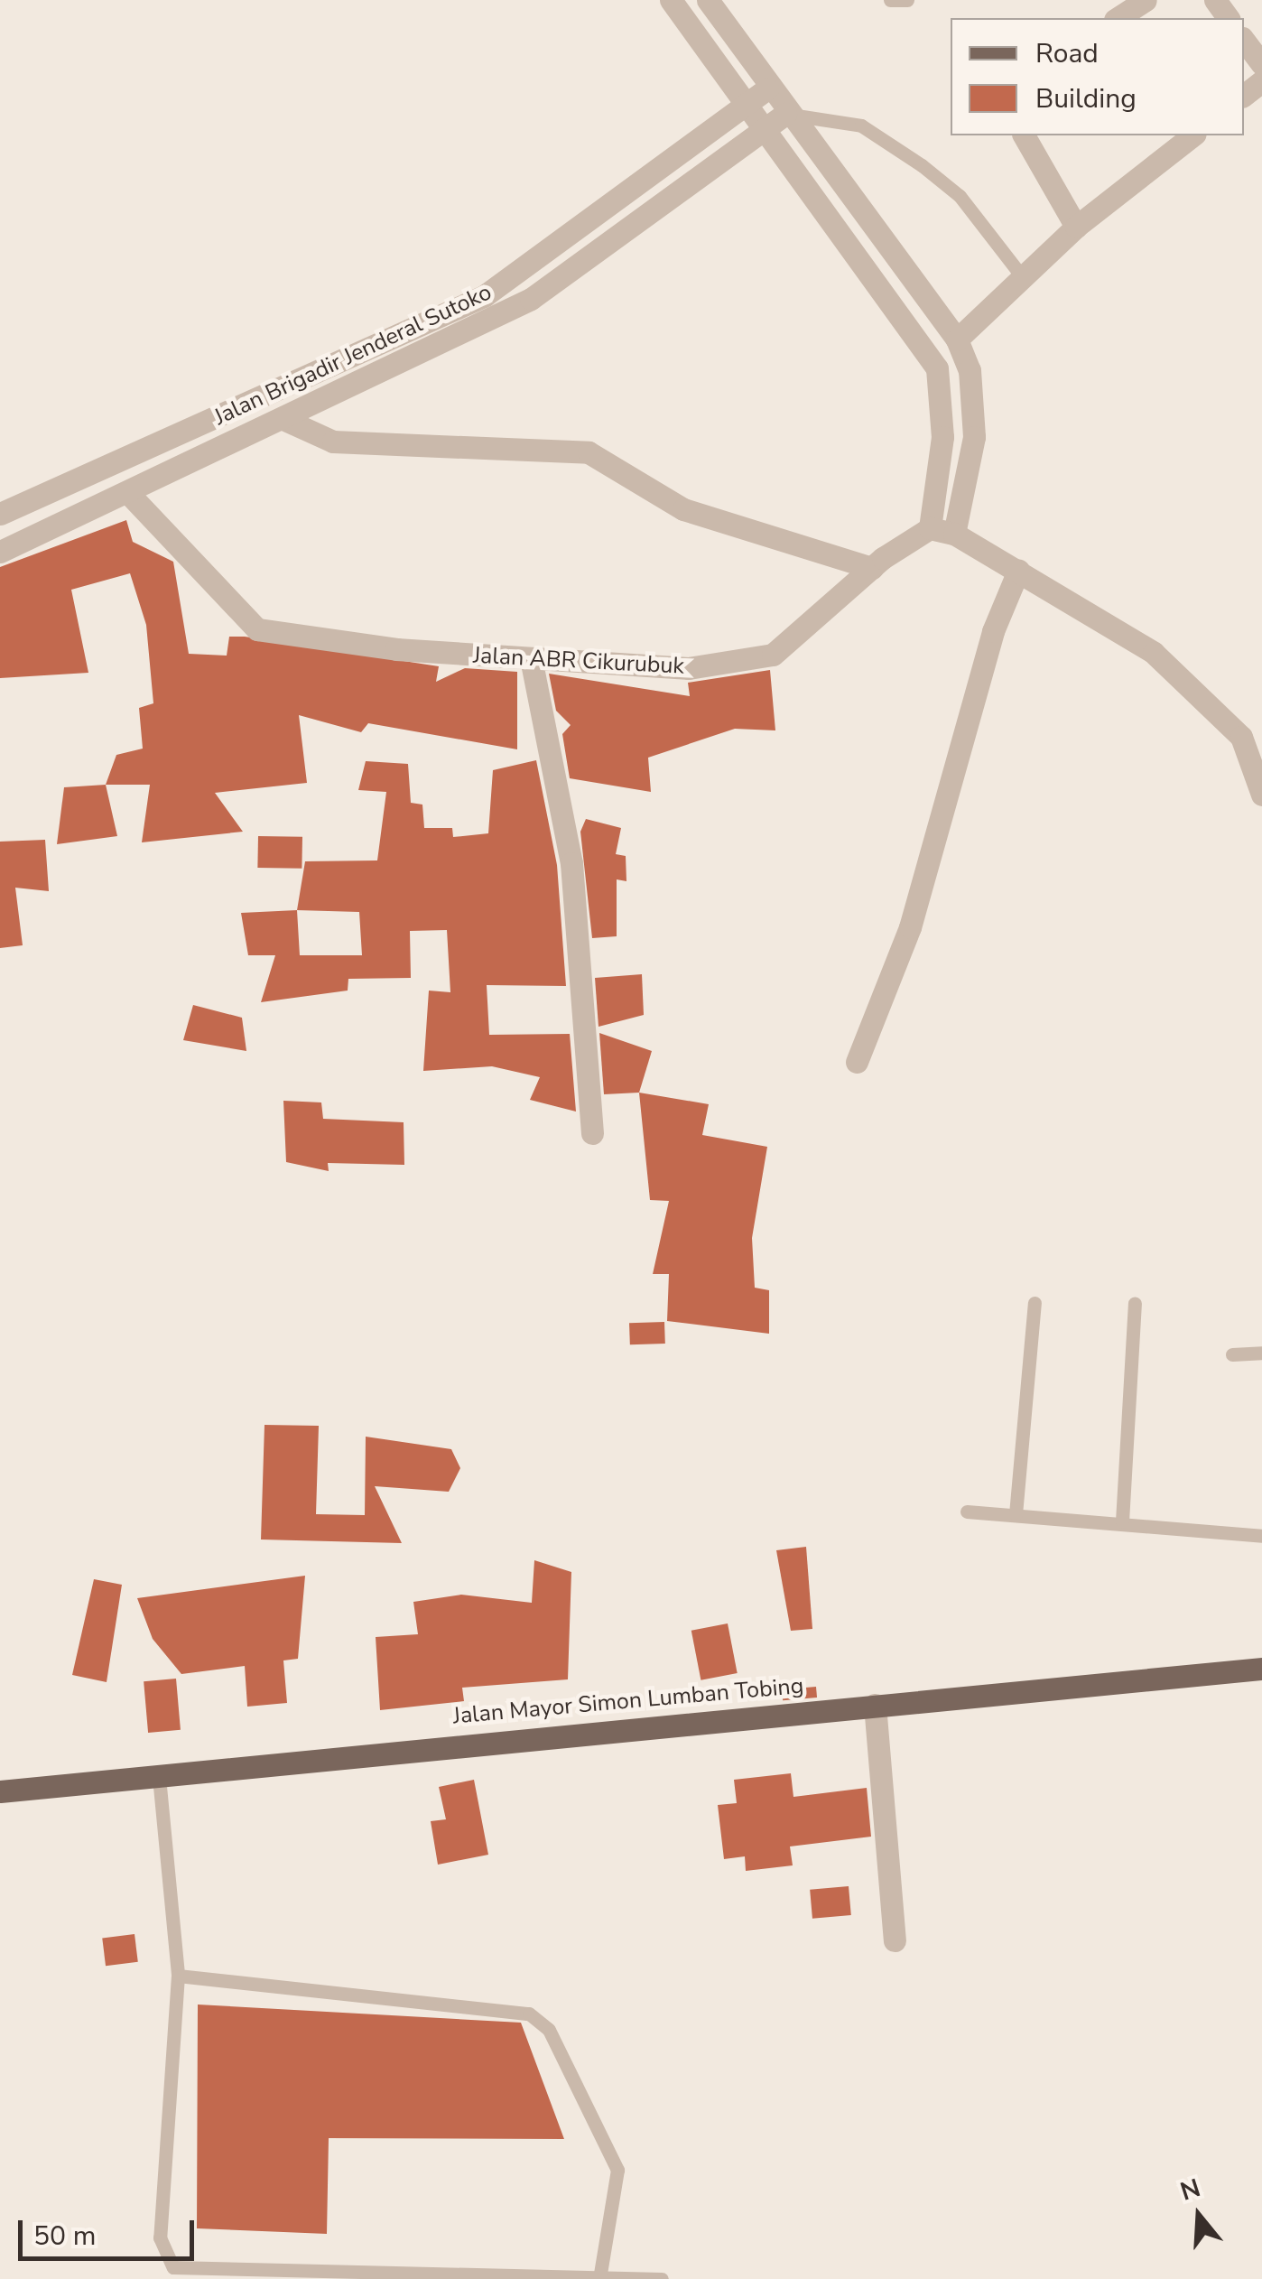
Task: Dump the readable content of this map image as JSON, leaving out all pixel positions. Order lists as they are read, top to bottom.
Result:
{
  "streets": {
    "main road": ["Jalan Mayor Simon Lumban Tobing"],
    "street": ["Jalan Brigadir Jenderal Sutoko", "Jalan ABR Cikurubuk"]
  },
  "legend": ["Road", "Building"],
  "scale_bar": "50 m",
  "north": "top"
}
